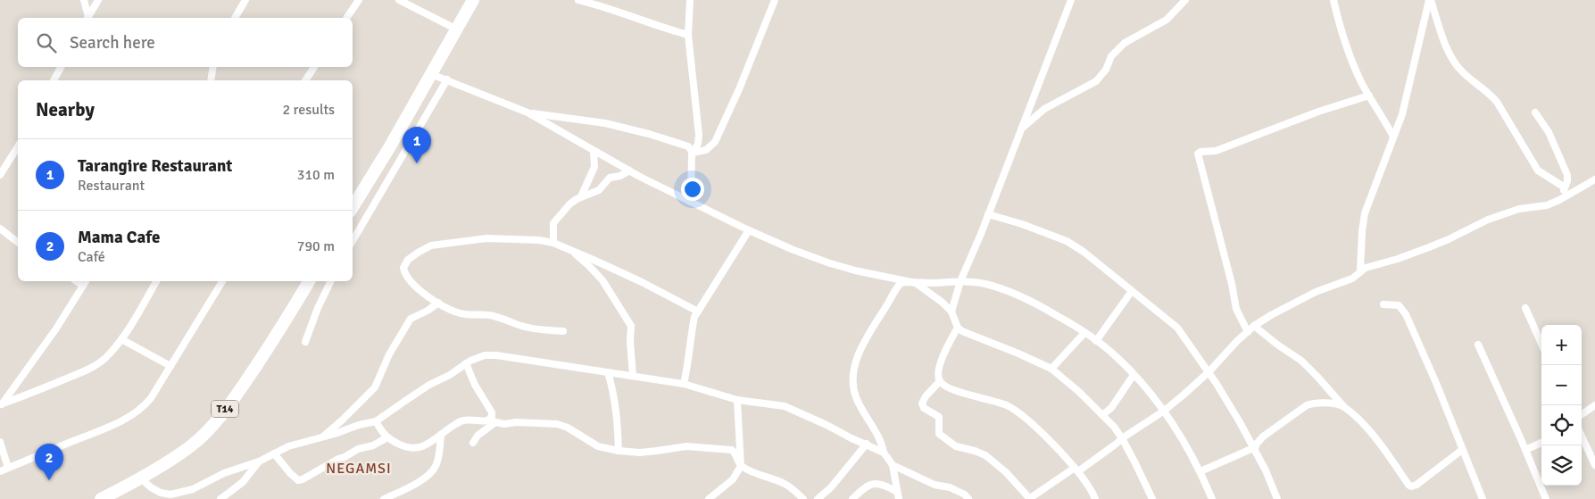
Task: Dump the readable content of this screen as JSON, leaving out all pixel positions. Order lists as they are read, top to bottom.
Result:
{
  "streets": {
    "highway": ["T14"]
  },
  "districts": ["NEGAMSI"],
  "page": {
    "search": "Search here",
    "heading": ["Nearby", "2 results"],
    "pins": ["1", "2"],
    "list": [
      {
        "mark": "1",
        "name": "Tarangire Restaurant",
        "note": "Restaurant",
        "value": "310 m"
      },
      {
        "mark": "2",
        "name": "Mama Cafe",
        "note": "Café",
        "value": "790 m"
      }
    ],
    "map_buttons": ["+", "−"]
  }
}
